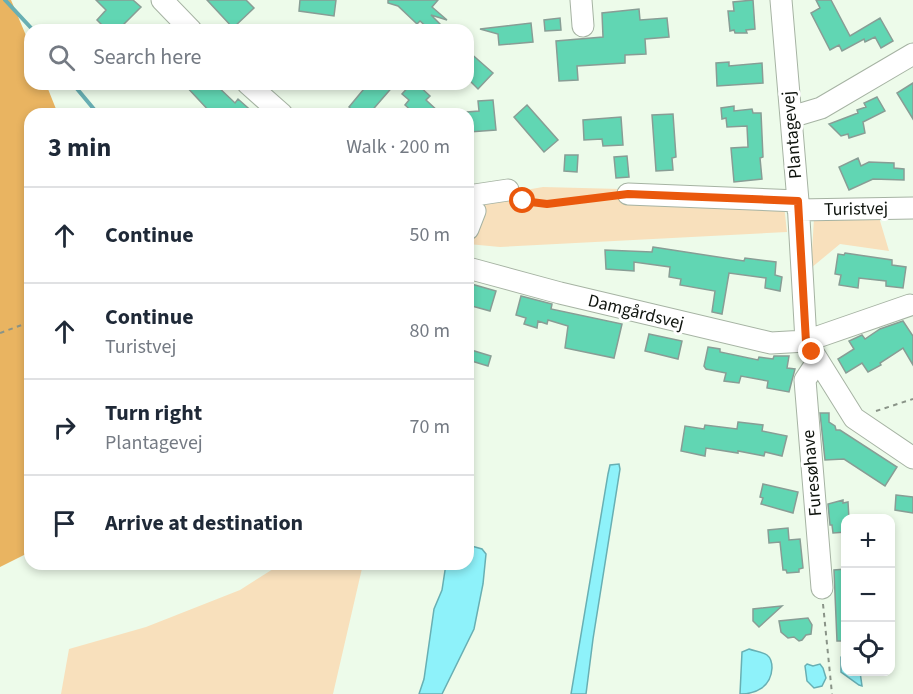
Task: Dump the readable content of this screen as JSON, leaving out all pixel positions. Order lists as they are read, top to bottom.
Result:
{
  "streets": {
    "street": [
      "Plantagevej",
      "Turistvej",
      "Damgårdsvej",
      "Furesøhave"
    ]
  },
  "crossings": [
    ["Plantagevej", "Turistvej"],
    ["Plantagevej", "Damgårdsvej"],
    ["Plantagevej", "Furesøhave"]
  ],
  "page": {
    "search": "Search here",
    "heading": ["3 min", "Walk · 200 m"],
    "list": [
      ["Continue", "50 m"],
      ["Continue", "Turistvej", "80 m"],
      ["Turn right", "Plantagevej", "70 m"],
      "Arrive at destination"
    ],
    "map_buttons": ["+", "−"]
  }
}
